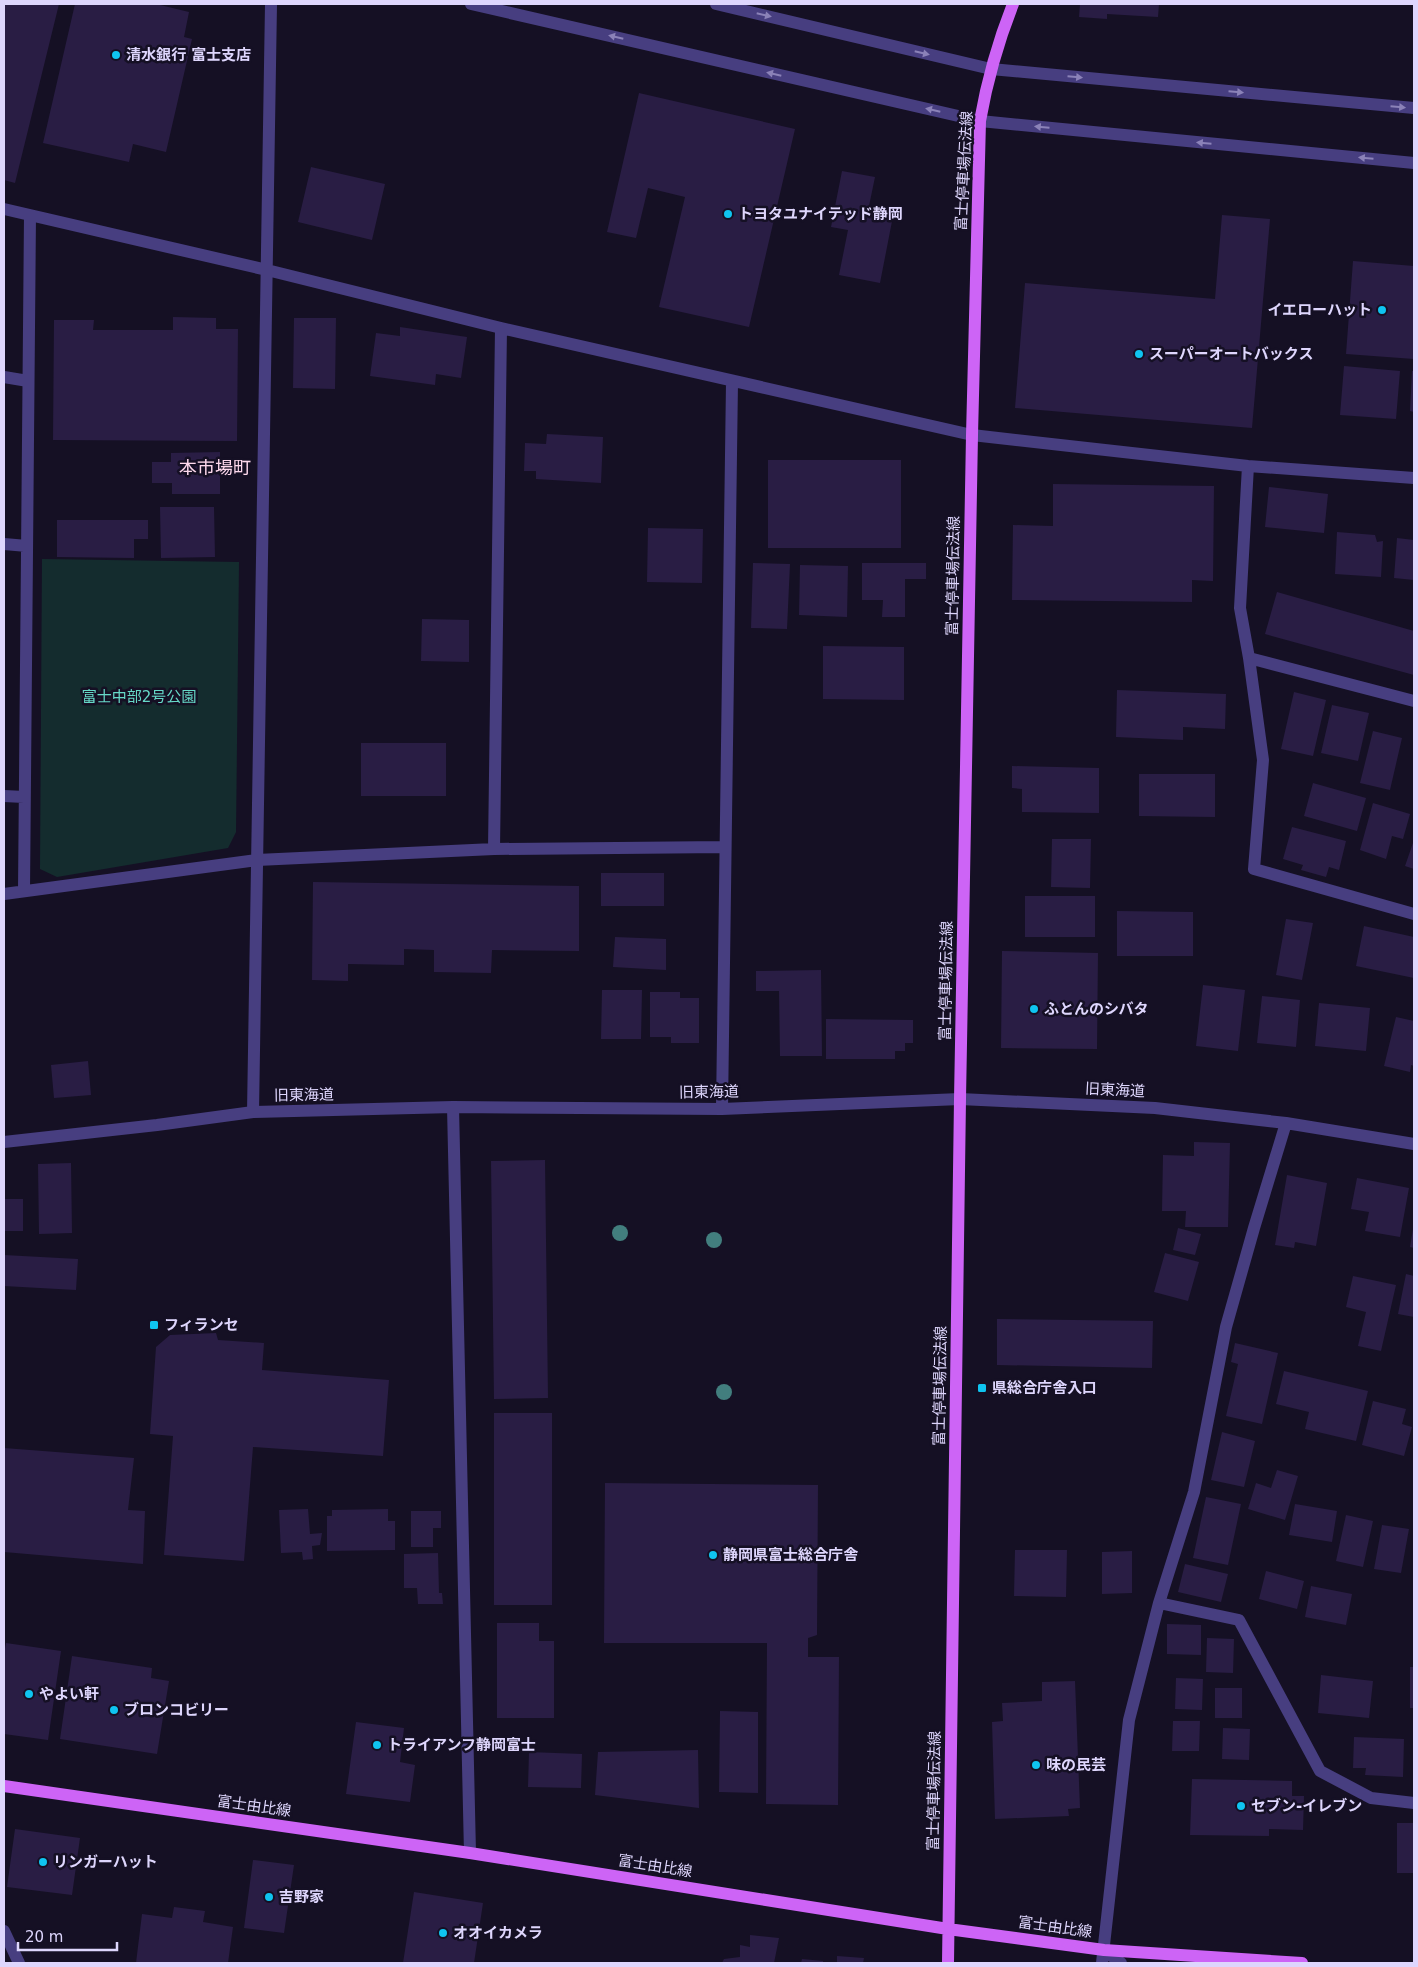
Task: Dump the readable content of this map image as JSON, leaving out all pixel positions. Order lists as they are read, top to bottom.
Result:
{
  "streets": {
    "main road": ["富士停車場伝法線", "富士由比線"],
    "street": ["旧東海道"]
  },
  "crossings": [
    ["富士停車場伝法線", "旧東海道"],
    ["富士停車場伝法線", "富士由比線"]
  ],
  "districts": ["本市場町"],
  "parks": ["富士中部2号公園"],
  "places": {
    "other": [
      "清水銀行 富士支店",
      "トヨタユナイテッド静岡",
      "イエローハット",
      "スーパーオートバックス",
      "ふとんのシバタ",
      "静岡県富士総合庁舎",
      "やよい軒",
      "ブロンコビリー",
      "トライアンフ静岡富士",
      "味の民芸",
      "セブン-イレブン",
      "リンガーハット",
      "吉野家",
      "オオイカメラ"
    ],
    "transit": ["フィランセ", "県総合庁舎入口"]
  },
  "scale_bar": "20 m"
}
